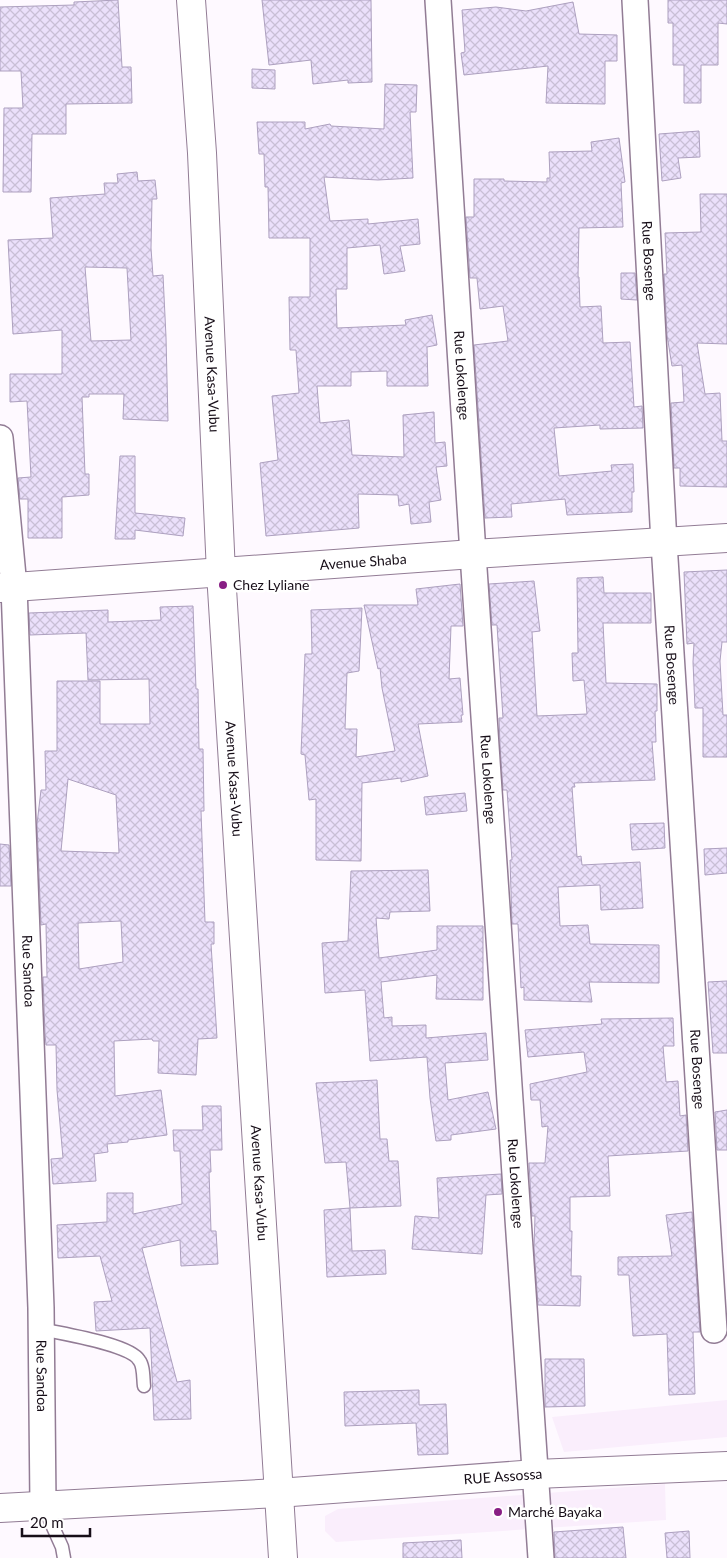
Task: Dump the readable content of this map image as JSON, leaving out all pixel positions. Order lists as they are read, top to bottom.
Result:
{
  "streets": {
    "main road": ["Avenue Kasa-Vubu", "Avenue Shaba", "RUE Assossa"],
    "street": ["Rue Bosenge", "Rue Lokolenge", "Rue Sandoa"]
  },
  "crossings": [
    ["Rue Bosenge", "Avenue Shaba"],
    ["Avenue Kasa-Vubu", "Avenue Shaba"],
    ["Avenue Kasa-Vubu", "RUE Assossa"],
    ["Rue Lokolenge", "Avenue Shaba"],
    ["Rue Lokolenge", "RUE Assossa"],
    ["Avenue Shaba", "Rue Sandoa"],
    ["Rue Sandoa", "RUE Assossa"]
  ],
  "places": ["Chez Lyliane", "Marché Bayaka"],
  "scale_bar": "20 m"
}
